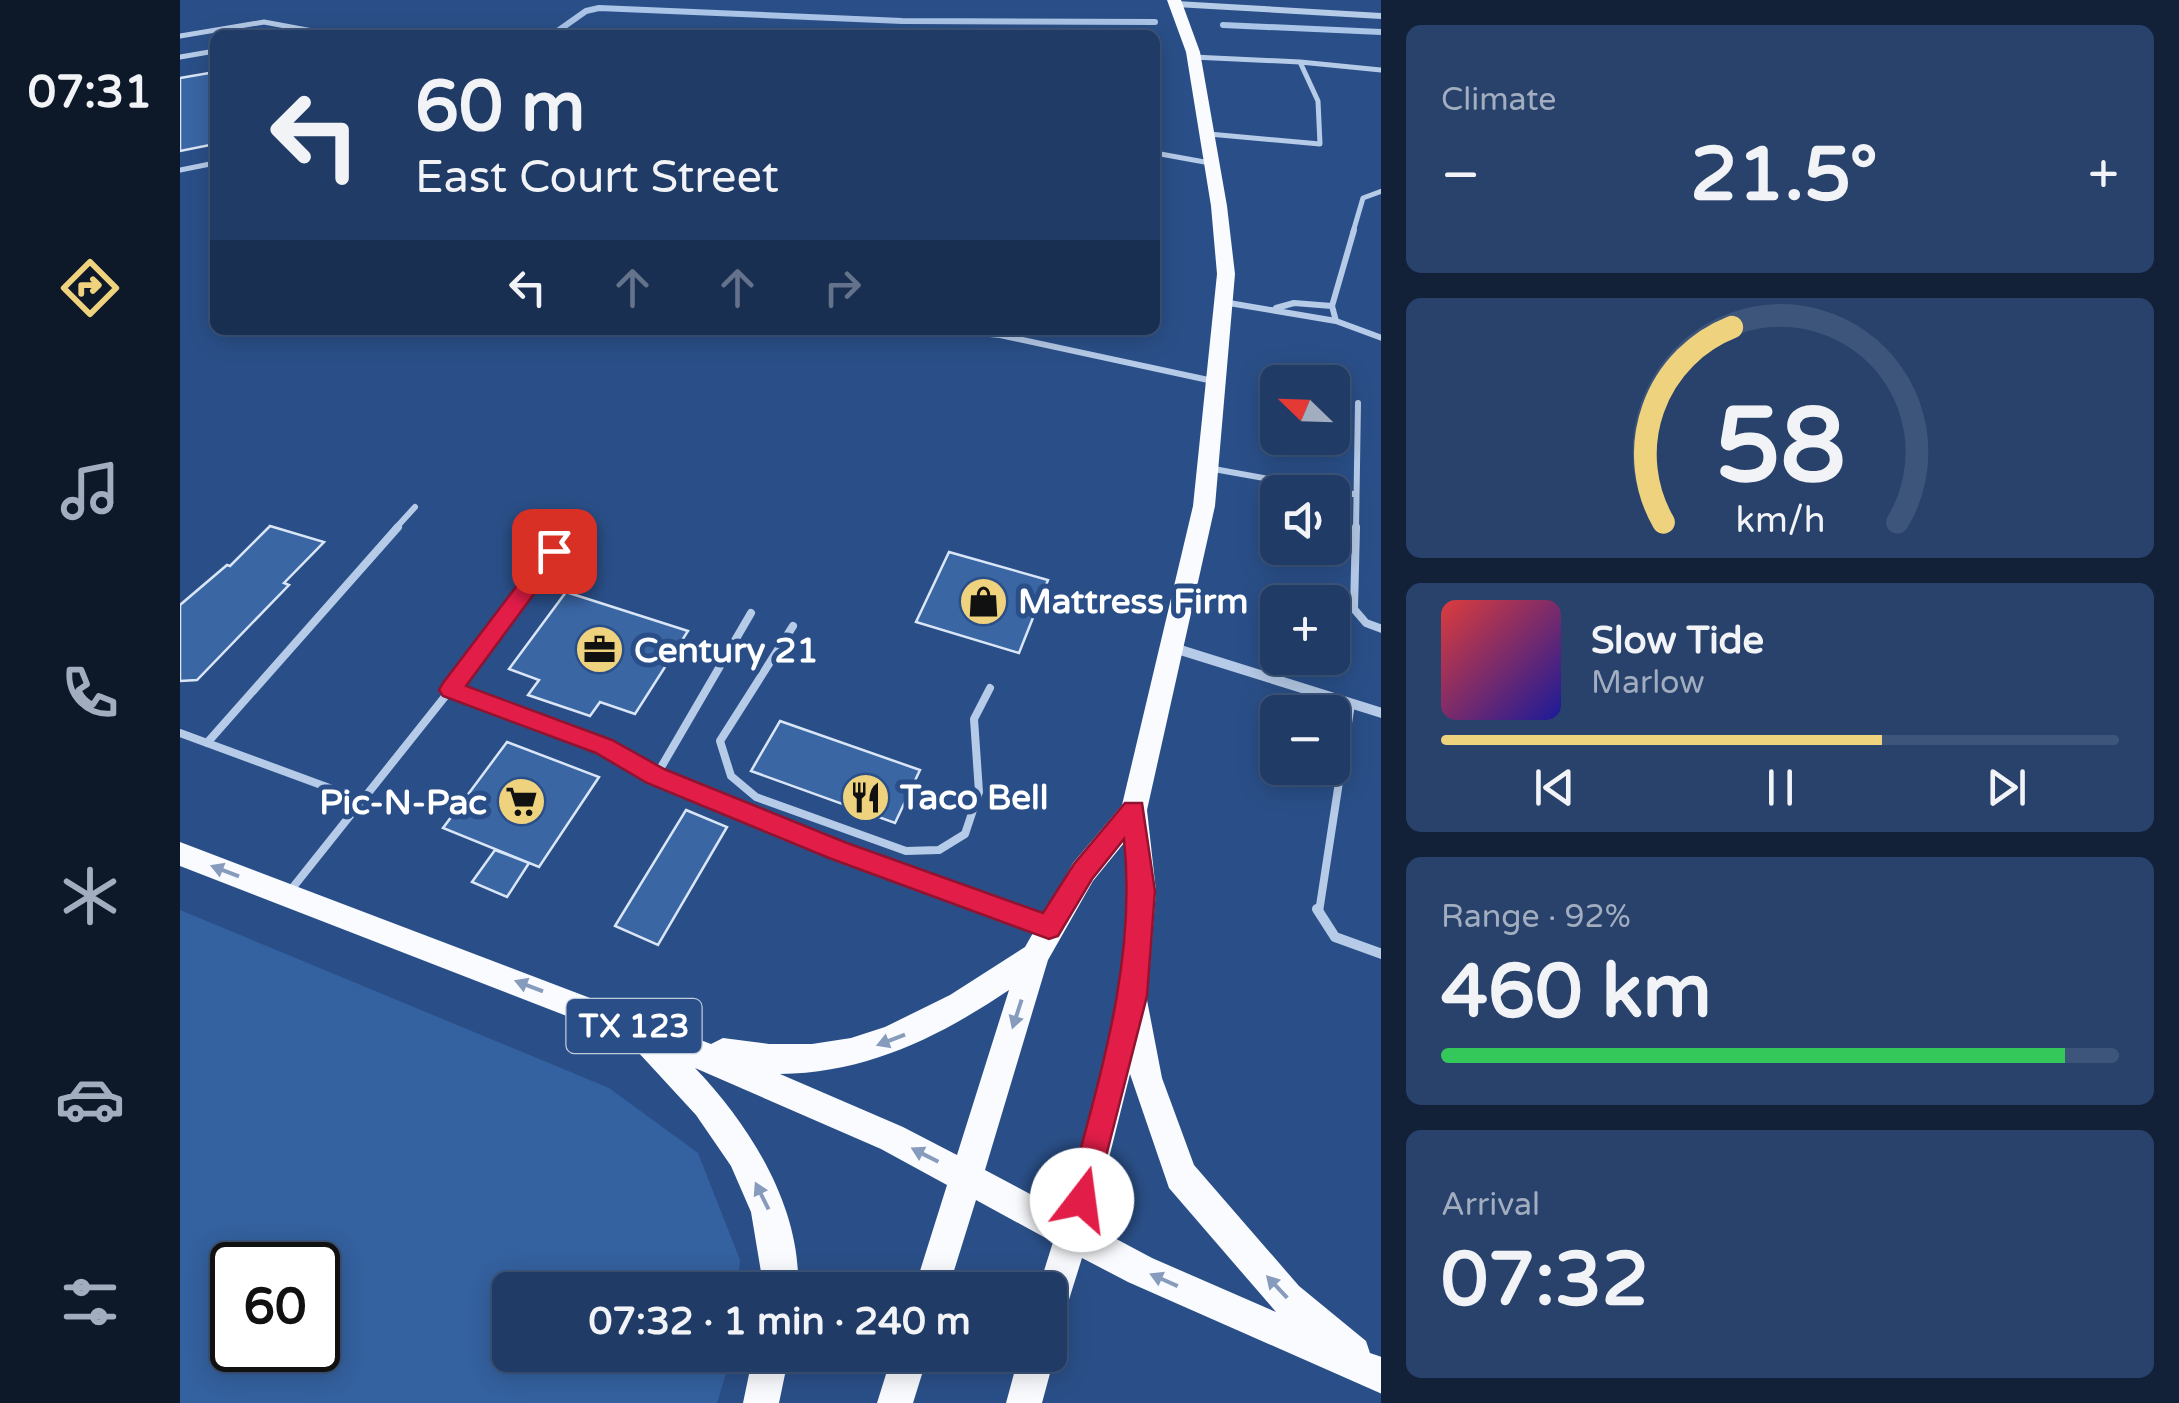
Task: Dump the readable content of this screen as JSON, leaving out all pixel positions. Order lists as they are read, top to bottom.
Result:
{
  "streets": {
    "main road": ["TX 123"]
  },
  "places": {
    "shop": ["Mattress Firm"],
    "office": ["Century 21"],
    "restaurant": ["Taco Bell"],
    "supermarket": ["Pic-N-Pac"]
  },
  "north": "top left",
  "page": {
    "tabs": "07:31",
    "tile": [
      "Climate",
      ["Range · 92%", "460 km"],
      ["Arrival", "07:32"]
    ],
    "turn": ["60 m", "East Court Street"],
    "heat": ["−", "21.5°", "+"],
    "map_buttons": ["+", "−"],
    "song": ["Slow Tide", "Marlow"],
    "limit": "60",
    "trip": "07:32 · 1 min · 240 m",
    "gauge": ["58", "km/h"]
  }
}
